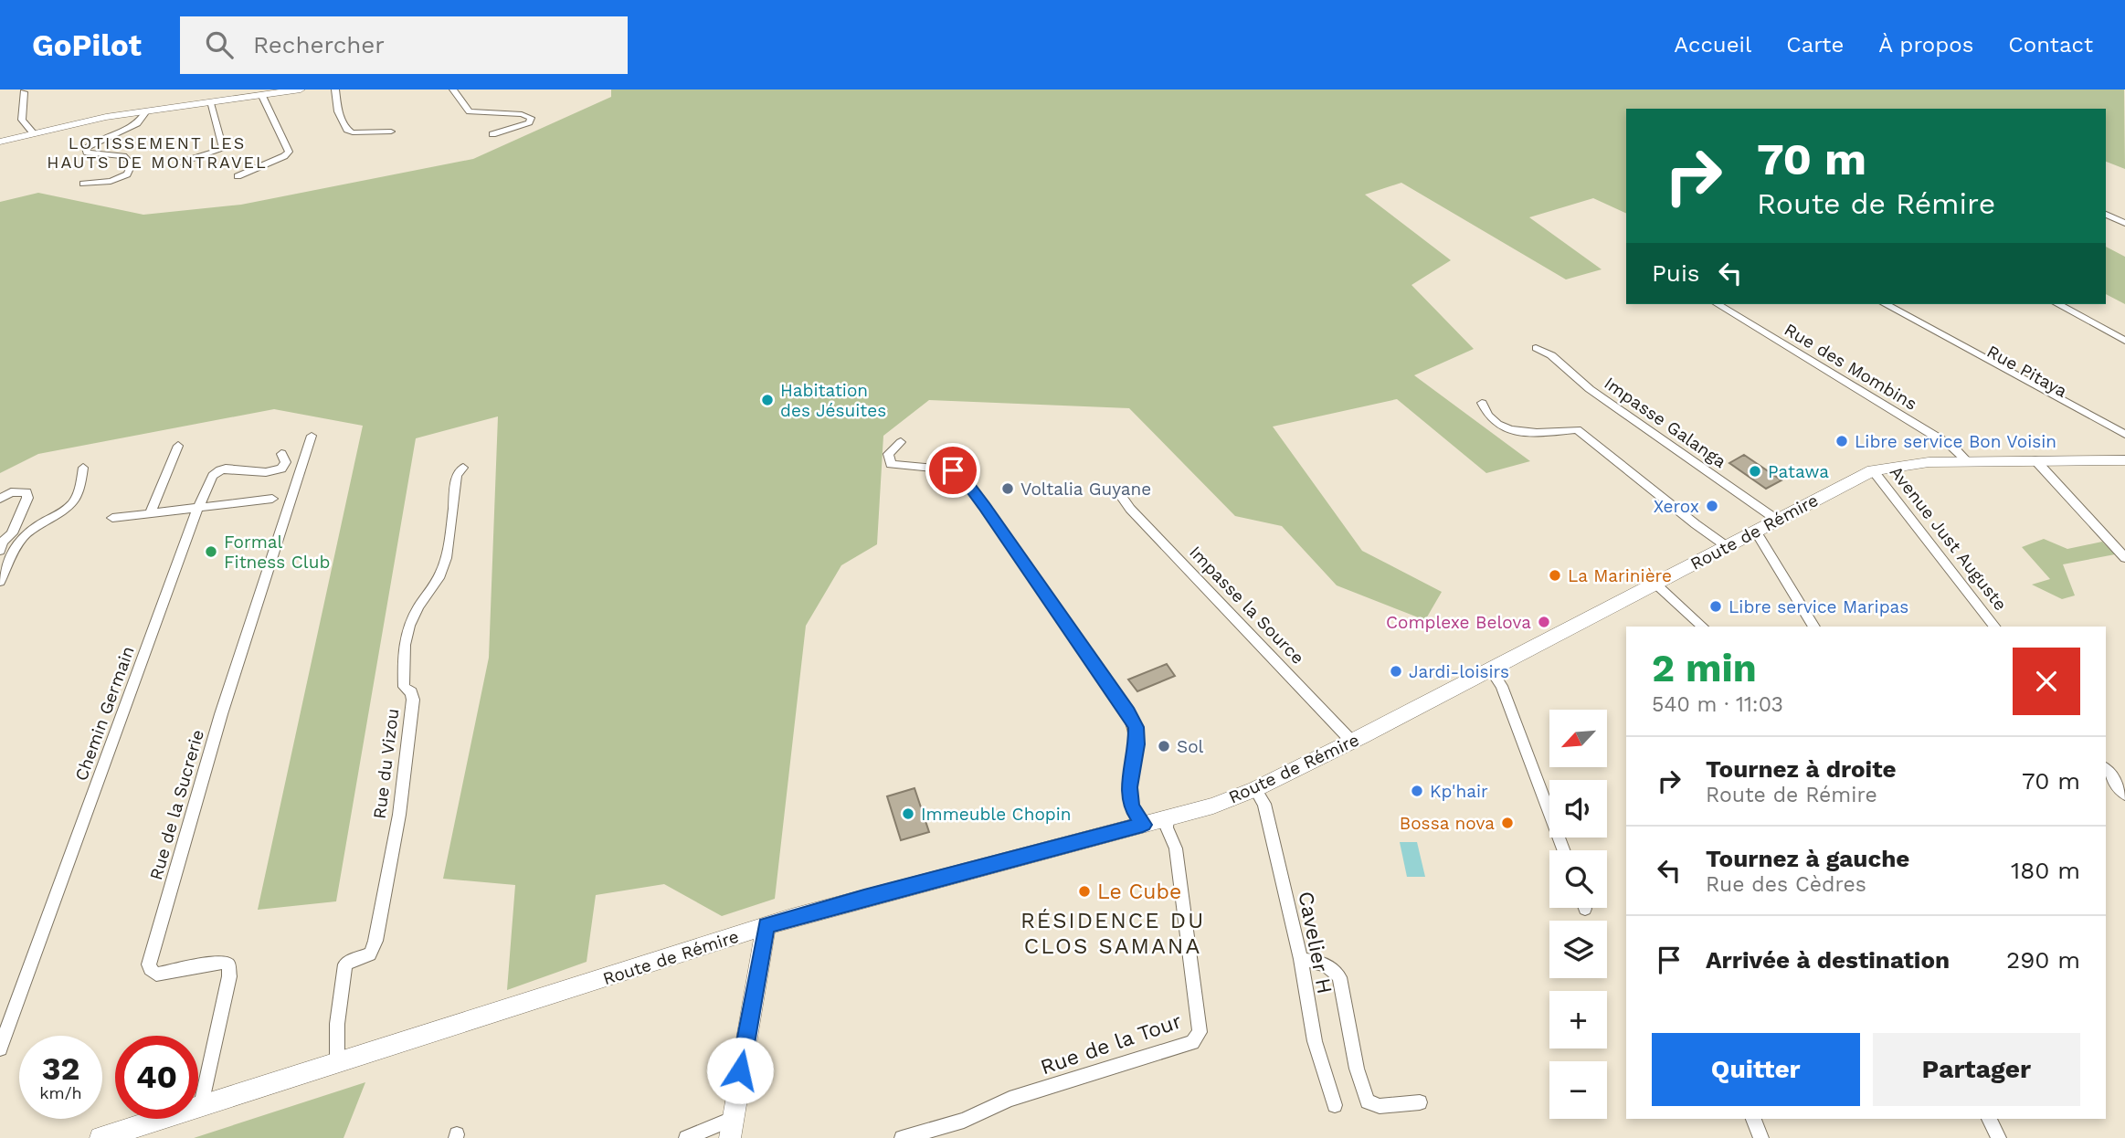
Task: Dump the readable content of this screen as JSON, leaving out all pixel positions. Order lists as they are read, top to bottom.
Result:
{
  "streets": {
    "main road": ["Route de Rémire"],
    "street": [
      "Rue des Mombins",
      "Rue Pitaya",
      "Impasse Galanga",
      "Avenue Just Auguste",
      "Impasse la Source",
      "Chemin Germain",
      "Rue du Vizou",
      "Rue de la Sucrerie",
      "Cavelier H",
      "Rue de la Tour"
    ]
  },
  "crossings": [
    ["Rue des Mombins", "Route de Rémire"],
    ["Impasse Galanga", "Route de Rémire"],
    ["Route de Rémire", "Avenue Just Auguste"],
    ["Route de Rémire", "Impasse la Source"],
    ["Route de Rémire", "Rue du Vizou"],
    ["Route de Rémire", "Rue de la Sucrerie"],
    ["Route de Rémire", "Cavelier H"],
    ["Route de Rémire", "Rue de la Tour"]
  ],
  "districts": ["LOTISSEMENT LES HAUTS DE MONTRAVEL", "RÉSIDENCE DU CLOS SAMANA"],
  "places": [
    "Habitation des Jésuites",
    "Libre service Bon Voisin",
    "Patawa",
    "Voltalia Guyane",
    "Xerox",
    "Formal Fitness Club",
    "La Marinière",
    "Libre service Maripas",
    "Complexe Belova",
    "Jardi-loisirs",
    "Sol",
    "Kp'hair",
    "Immeuble Chopin",
    "Bossa nova",
    "Le Cube"
  ],
  "north": "bottom left",
  "page": {
    "header": "GoPilot",
    "search": "Rechercher",
    "nav": [
      "Accueil",
      "Carte",
      "À propos",
      "Contact"
    ],
    "turn": ["70 m", "Route de Rémire"],
    "then": "Puis",
    "heading": ["2 min", "540 m · 11:03"],
    "map_buttons": ["+", "−"],
    "list": [
      {
        "name": "Tournez à droite",
        "note": "Route de Rémire",
        "value": "70 m"
      },
      {
        "name": "Tournez à gauche",
        "note": "Rue des Cèdres",
        "value": "180 m"
      },
      {
        "name": "Arrivée à destination",
        "value": "290 m"
      }
    ],
    "buttons": ["Quitter", "Partager"],
    "speed": "32 km/h",
    "limit": "40"
  }
}
